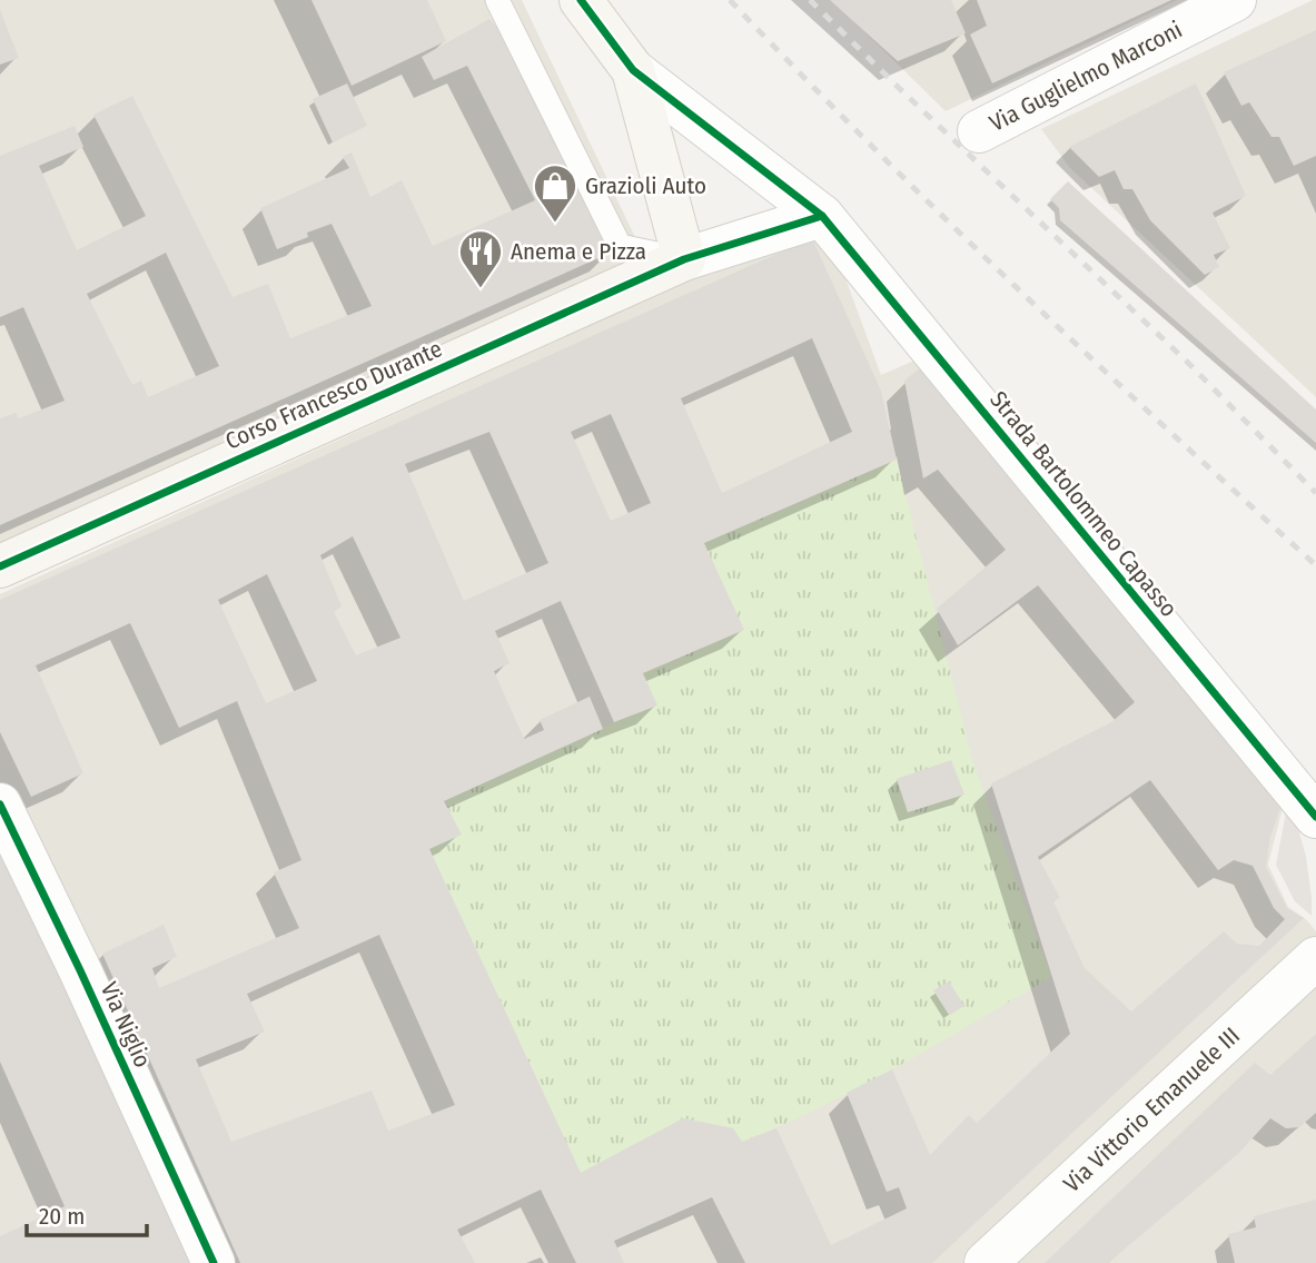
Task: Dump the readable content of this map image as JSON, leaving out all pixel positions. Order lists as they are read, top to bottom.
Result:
{
  "streets": {
    "street": [
      "Via Guglielmo Marconi",
      "Corso Francesco Durante",
      "Strada Bartolommeo Capasso",
      "Via Niglio",
      "Via Vittorio Emanuele III"
    ]
  },
  "places": {
    "shop": ["Grazioli Auto"],
    "restaurant": ["Anema e Pizza"]
  },
  "scale_bar": "20 m"
}
